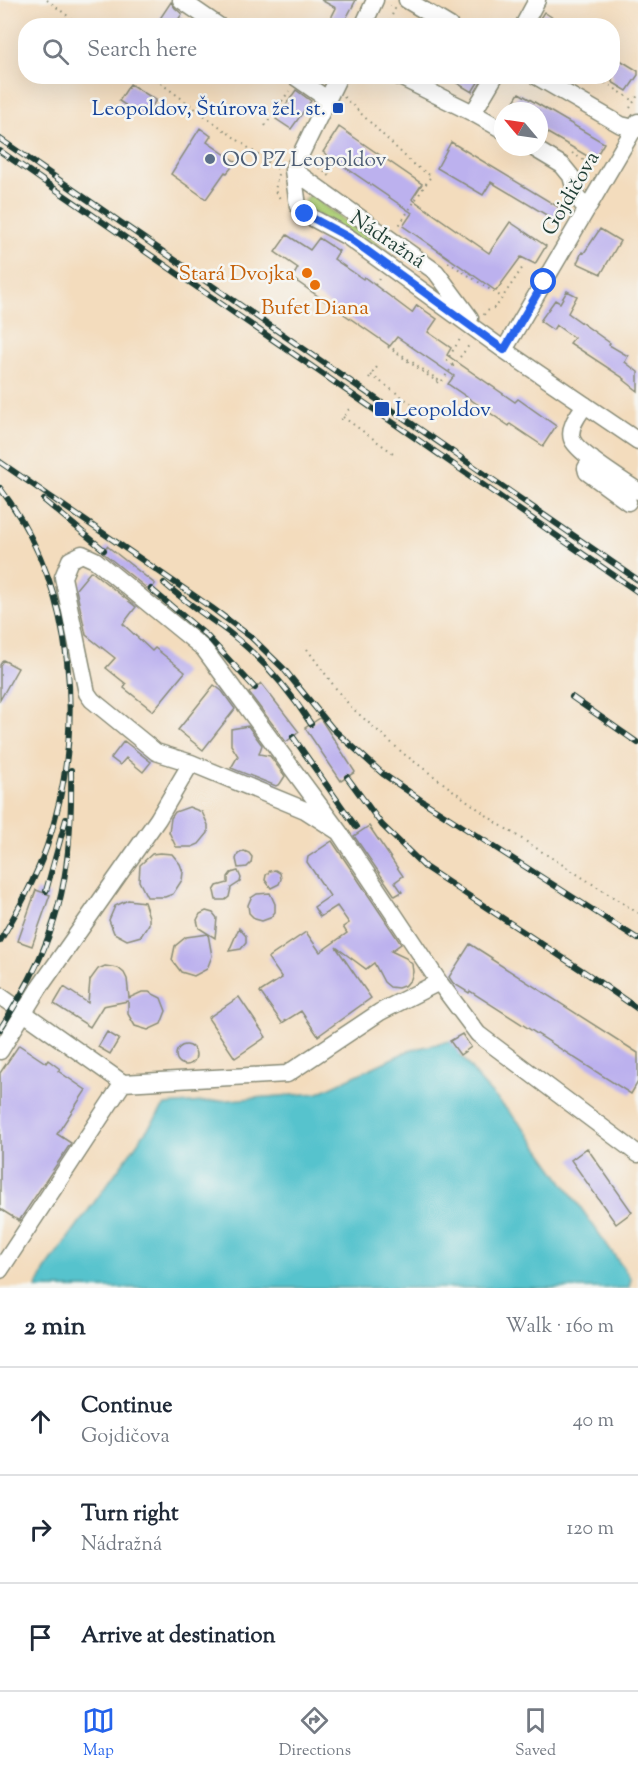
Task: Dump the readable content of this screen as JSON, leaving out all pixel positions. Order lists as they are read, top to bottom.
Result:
{
  "streets": {
    "street": ["Gojdičova", "Nádražná"]
  },
  "crossings": [
    ["Gojdičova", "Nádražná"]
  ],
  "places": {
    "transit": ["Leopoldov, Štúrova žel. st.", "Leopoldov"],
    "other": ["OO PZ Leopoldov", "Stará Dvojka", "Bufet Diana"]
  },
  "north": "top left",
  "page": {
    "search": "Search here",
    "heading": ["2 min", "Walk · 160 m"],
    "list": [
      ["Continue", "Gojdičova", "40 m"],
      ["Turn right", "Nádražná", "120 m"],
      "Arrive at destination"
    ],
    "nav": ["Map", "Directions", "Saved"]
  }
}
